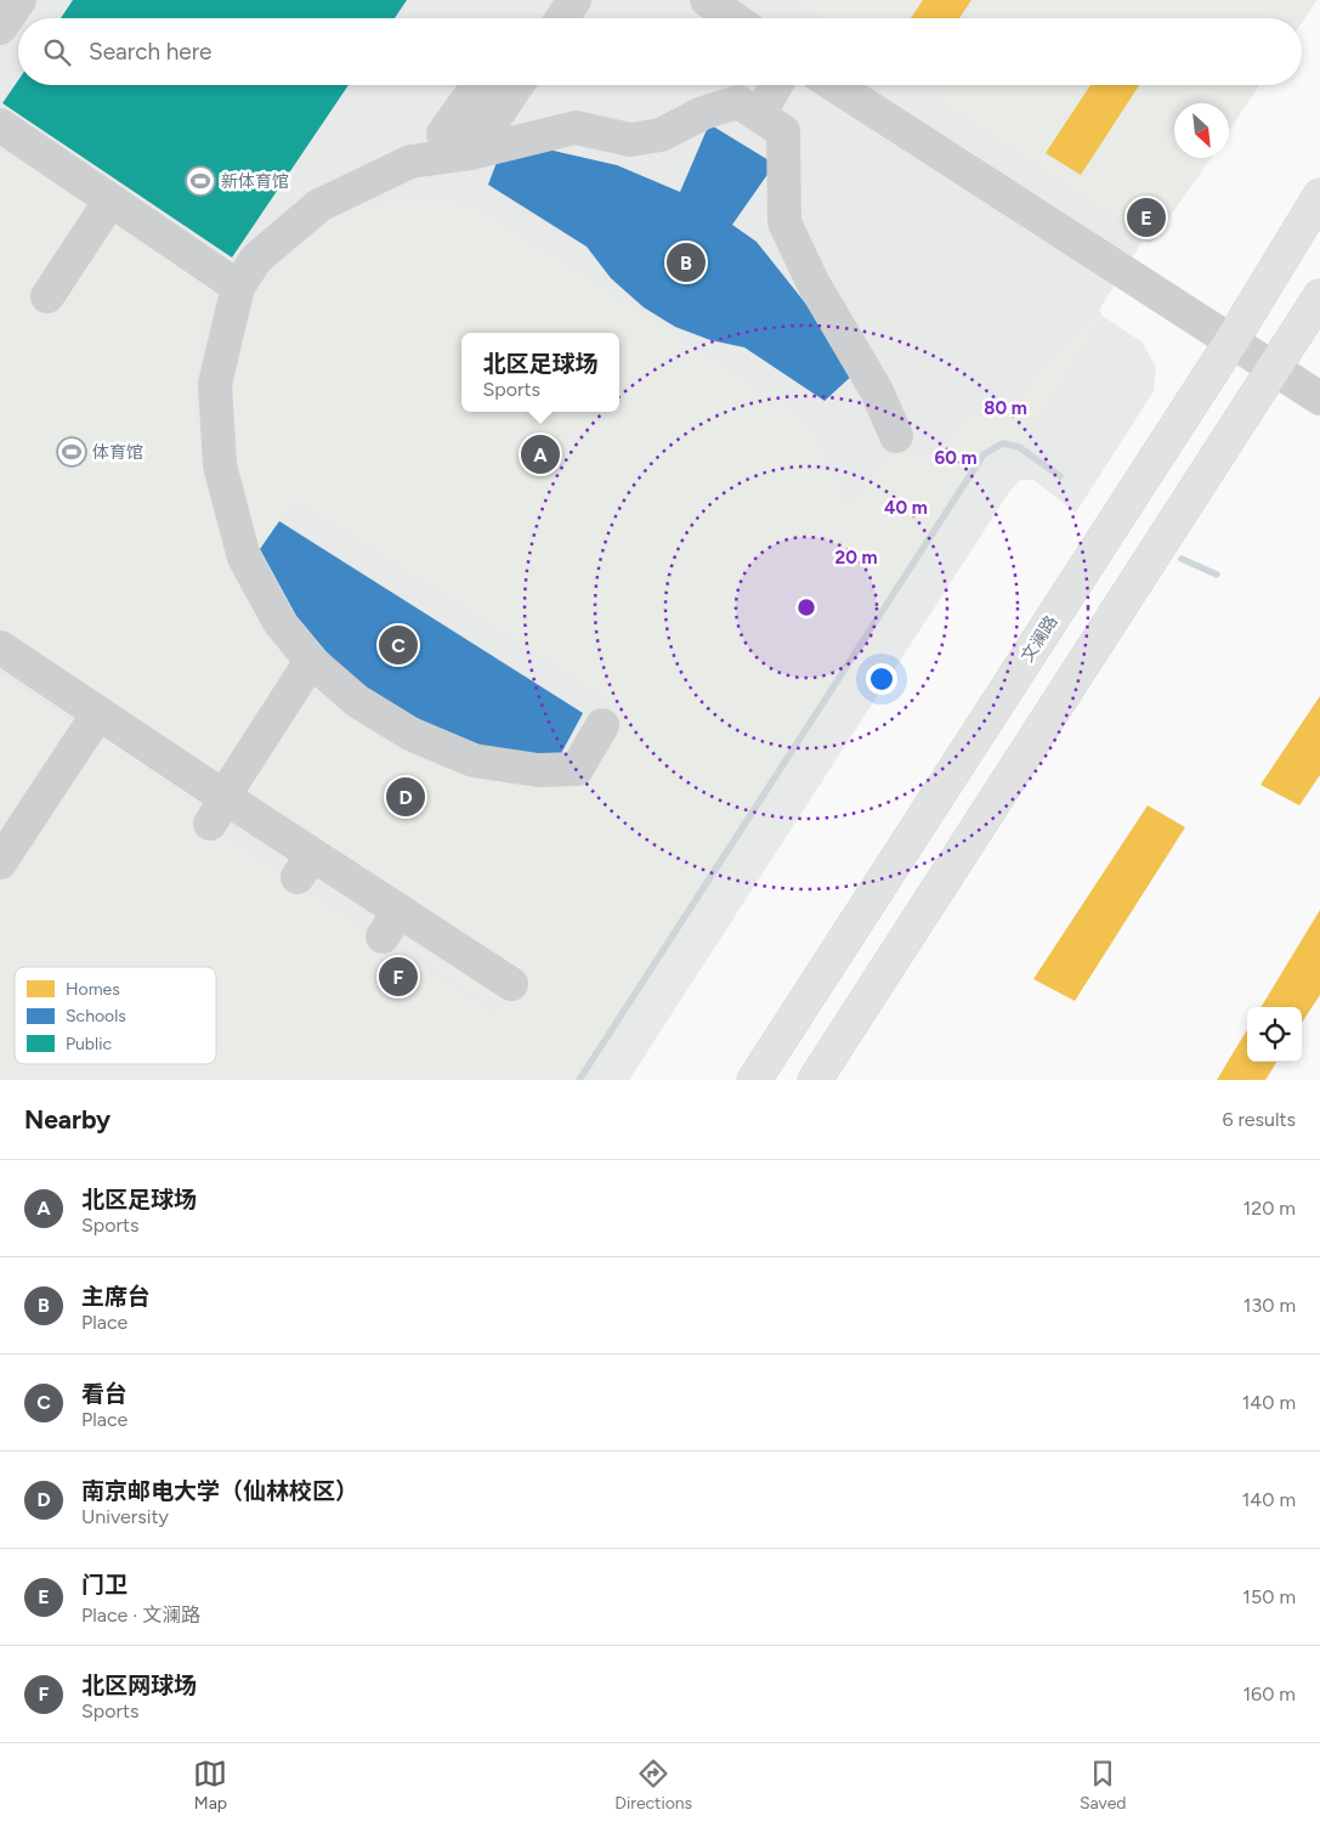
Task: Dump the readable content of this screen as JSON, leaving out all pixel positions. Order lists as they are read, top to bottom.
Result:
{
  "streets": {
    "main road": ["文澜路"]
  },
  "places": {
    "sports": ["新体育馆", "体育馆"]
  },
  "legend": ["Homes", "Schools", "Public"],
  "north": "bottom right",
  "page": {
    "search": "Search here",
    "pins": [
      "E",
      "B",
      "A",
      "C",
      "D",
      "F"
    ],
    "popup": ["北区足球场", "Sports"],
    "heading": ["Nearby", "6 results"],
    "list": [
      {
        "mark": "A",
        "name": "北区足球场",
        "note": "Sports",
        "value": "120 m"
      },
      {
        "mark": "B",
        "name": "主席台",
        "note": "Place",
        "value": "130 m"
      },
      {
        "mark": "C",
        "name": "看台",
        "note": "Place",
        "value": "140 m"
      },
      {
        "mark": "D",
        "name": "南京邮电大学（仙林校区）",
        "note": "University",
        "value": "140 m"
      },
      {
        "mark": "E",
        "name": "门卫",
        "note": "Place · 文澜路",
        "value": "150 m"
      },
      {
        "mark": "F",
        "name": "北区网球场",
        "note": "Sports",
        "value": "160 m"
      }
    ],
    "nav": ["Map", "Directions", "Saved"]
  },
  "rings": [
    "80 m",
    "60 m",
    "40 m",
    "20 m"
  ]
}
